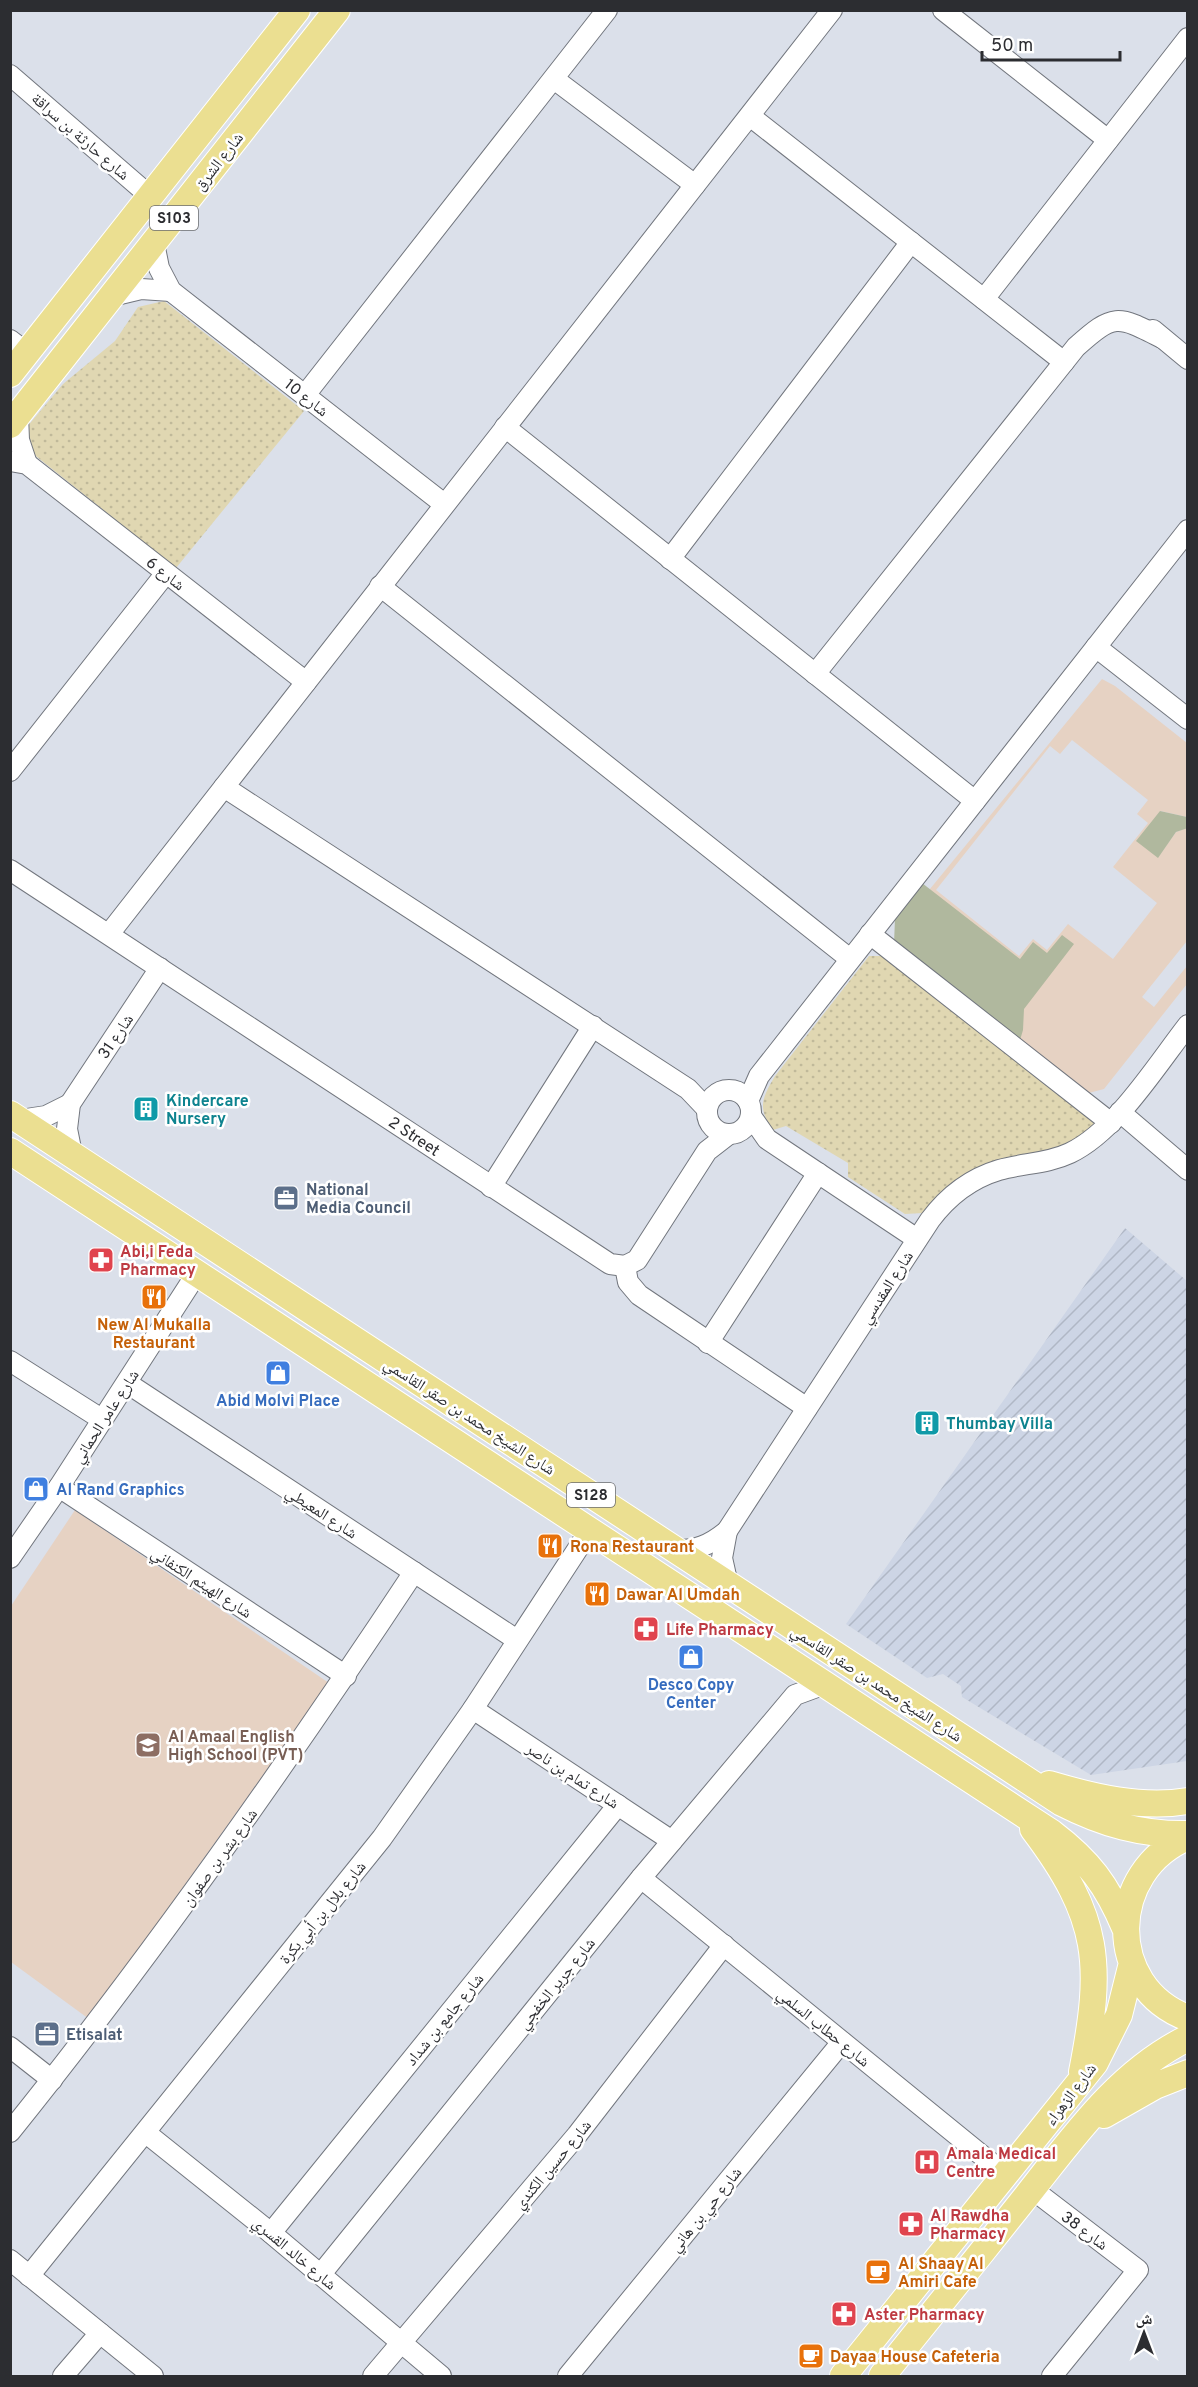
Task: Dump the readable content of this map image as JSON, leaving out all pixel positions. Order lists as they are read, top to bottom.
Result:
{
  "streets": {
    "main road": [
      "شارع الشرق",
      "S103",
      "شارع الشيخ محمد بن صقر القاسمي",
      "S128",
      "شارع الزهراء"
    ],
    "street": [
      "شارع حارثة بن سراقة",
      "شارع 10",
      "شارع 6",
      "شارع 31",
      "2 Street",
      "شارع المقدسي",
      "شارع عامر الحماني",
      "شارع المعيطي",
      "شارع الهيثم الكنفاني",
      "شارع تمام بن ناصر",
      "شارع بشر بن صفوان",
      "شارع بلال بن أبي بكرة",
      "شارع جرير الخفجي",
      "شارع جامع بن شداد",
      "شارع حطاب السلمي",
      "شارع حسين الكندي",
      "شارع حي بن هاني",
      "شارع 38",
      "شارع خالد القسري"
    ]
  },
  "crossings": [
    ["شارع حارثة بن سراقة", "شارع الشرق"],
    ["شارع الشرق", "شارع 10"],
    ["شارع الشرق", "شارع 6"],
    ["شارع 31", "2 Street"],
    ["شارع 31", "شارع الشيخ محمد بن صقر القاسمي"],
    ["شارع المقدسي", "شارع الشيخ محمد بن صقر القاسمي"],
    ["شارع عامر الحماني", "شارع الشيخ محمد بن صقر القاسمي"],
    ["شارع عامر الحماني", "شارع المعيطي"],
    ["شارع عامر الحماني", "شارع الهيثم الكنفاني"],
    ["شارع الشيخ محمد بن صقر القاسمي", "شارع بلال بن أبي بكرة"],
    ["شارع الشيخ محمد بن صقر القاسمي", "شارع جرير الخفجي"],
    ["شارع المعيطي", "شارع بشر بن صفوان"],
    ["شارع المعيطي", "شارع بلال بن أبي بكرة"],
    ["شارع الهيثم الكنفاني", "شارع بشر بن صفوان"],
    ["شارع تمام بن ناصر", "شارع بلال بن أبي بكرة"],
    ["شارع تمام بن ناصر", "شارع جرير الخفجي"],
    ["شارع تمام بن ناصر", "شارع جامع بن شداد"],
    ["شارع بلال بن أبي بكرة", "شارع خالد القسري"],
    ["شارع جرير الخفجي", "شارع حطاب السلمي"],
    ["شارع جرير الخفجي", "شارع خالد القسري"],
    ["شارع جامع بن شداد", "شارع خالد القسري"],
    ["شارع حطاب السلمي", "شارع الزهراء"],
    ["شارع حطاب السلمي", "شارع حسين الكندي"],
    ["شارع حطاب السلمي", "شارع حي بن هاني"],
    ["شارع الزهراء", "شارع 38"],
    ["شارع حسين الكندي", "شارع خالد القسري"]
  ],
  "places": {
    "building": ["Kindercare Nursery", "Thumbay Villa"],
    "office": ["National Media Council", "Etisalat"],
    "pharmacy": [
      "Abi,i Feda Pharmacy",
      "Life Pharmacy",
      "Al Rawdha Pharmacy",
      "Aster Pharmacy"
    ],
    "restaurant": ["New Al Mukalla Restaurant", "Rona Restaurant", "Dawar Al Umdah"],
    "shop": ["Abid Molvi Place", "Al Rand Graphics", "Desco Copy Center"],
    "school or university": ["Al Amaal English High School (PVT)"],
    "hospital": ["Amala Medical Centre"],
    "cafe": ["Al Shaay Al Amiri Cafe", "Dayaa House Cafeteria"]
  },
  "scale_bar": "50 m",
  "north": "top"
}
